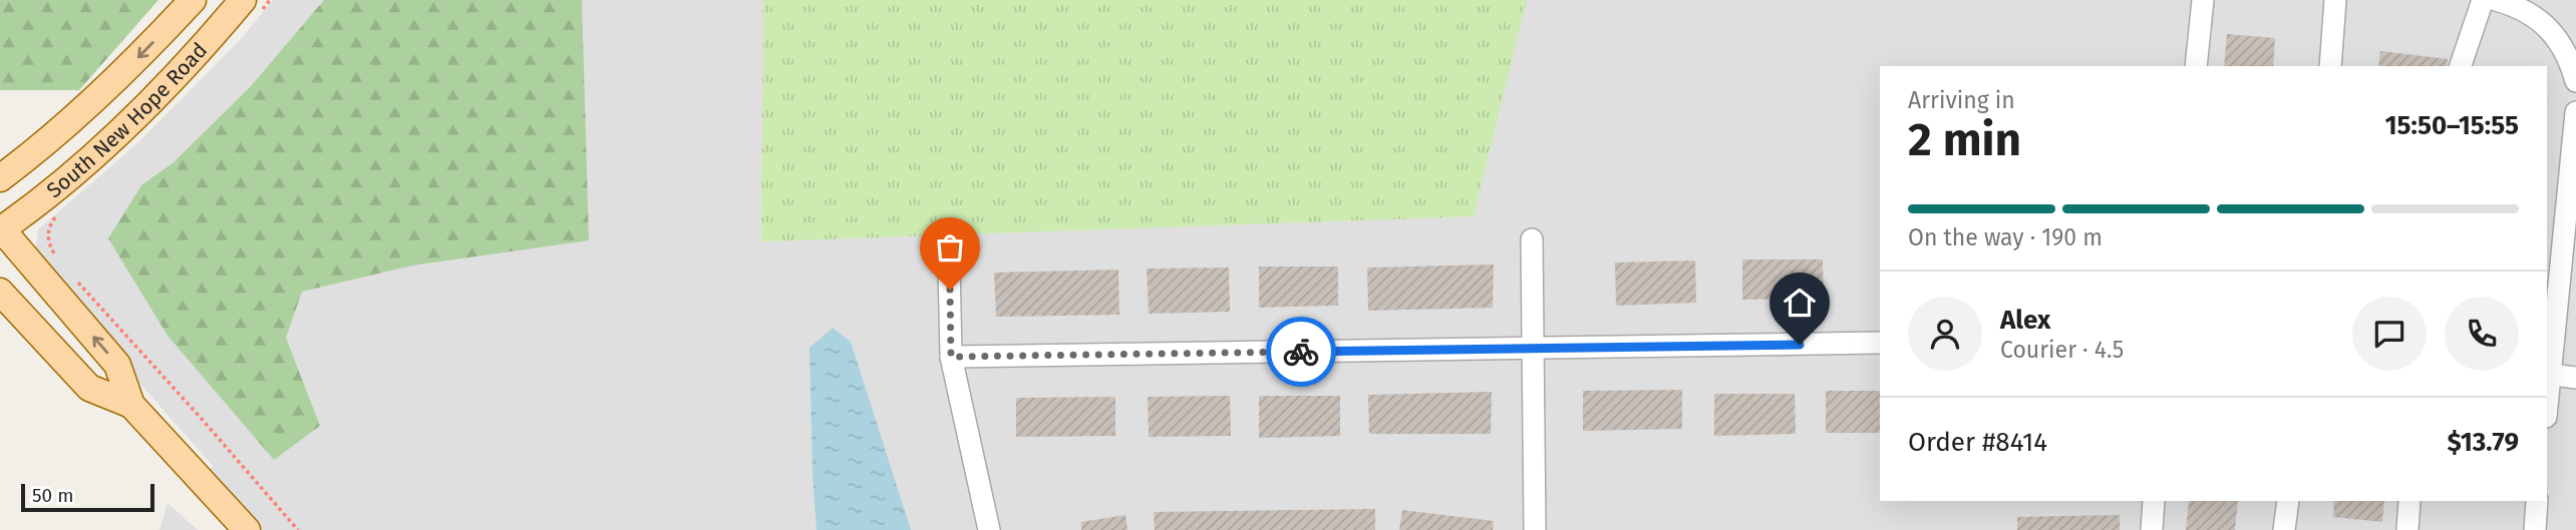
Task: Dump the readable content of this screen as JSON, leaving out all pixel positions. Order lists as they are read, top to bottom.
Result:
{
  "streets": {
    "main road": ["South New Hope Road"]
  },
  "scale_bar": "50 m",
  "page": {
    "heading": ["2 min", "Arriving in", "15:50–15:55"],
    "panel": [
      "Alex",
      "Courier · 4.5",
      "Order #8414",
      "$13.79"
    ],
    "bar": "On the way · 190 m",
    "scale": "50 m"
  }
}
